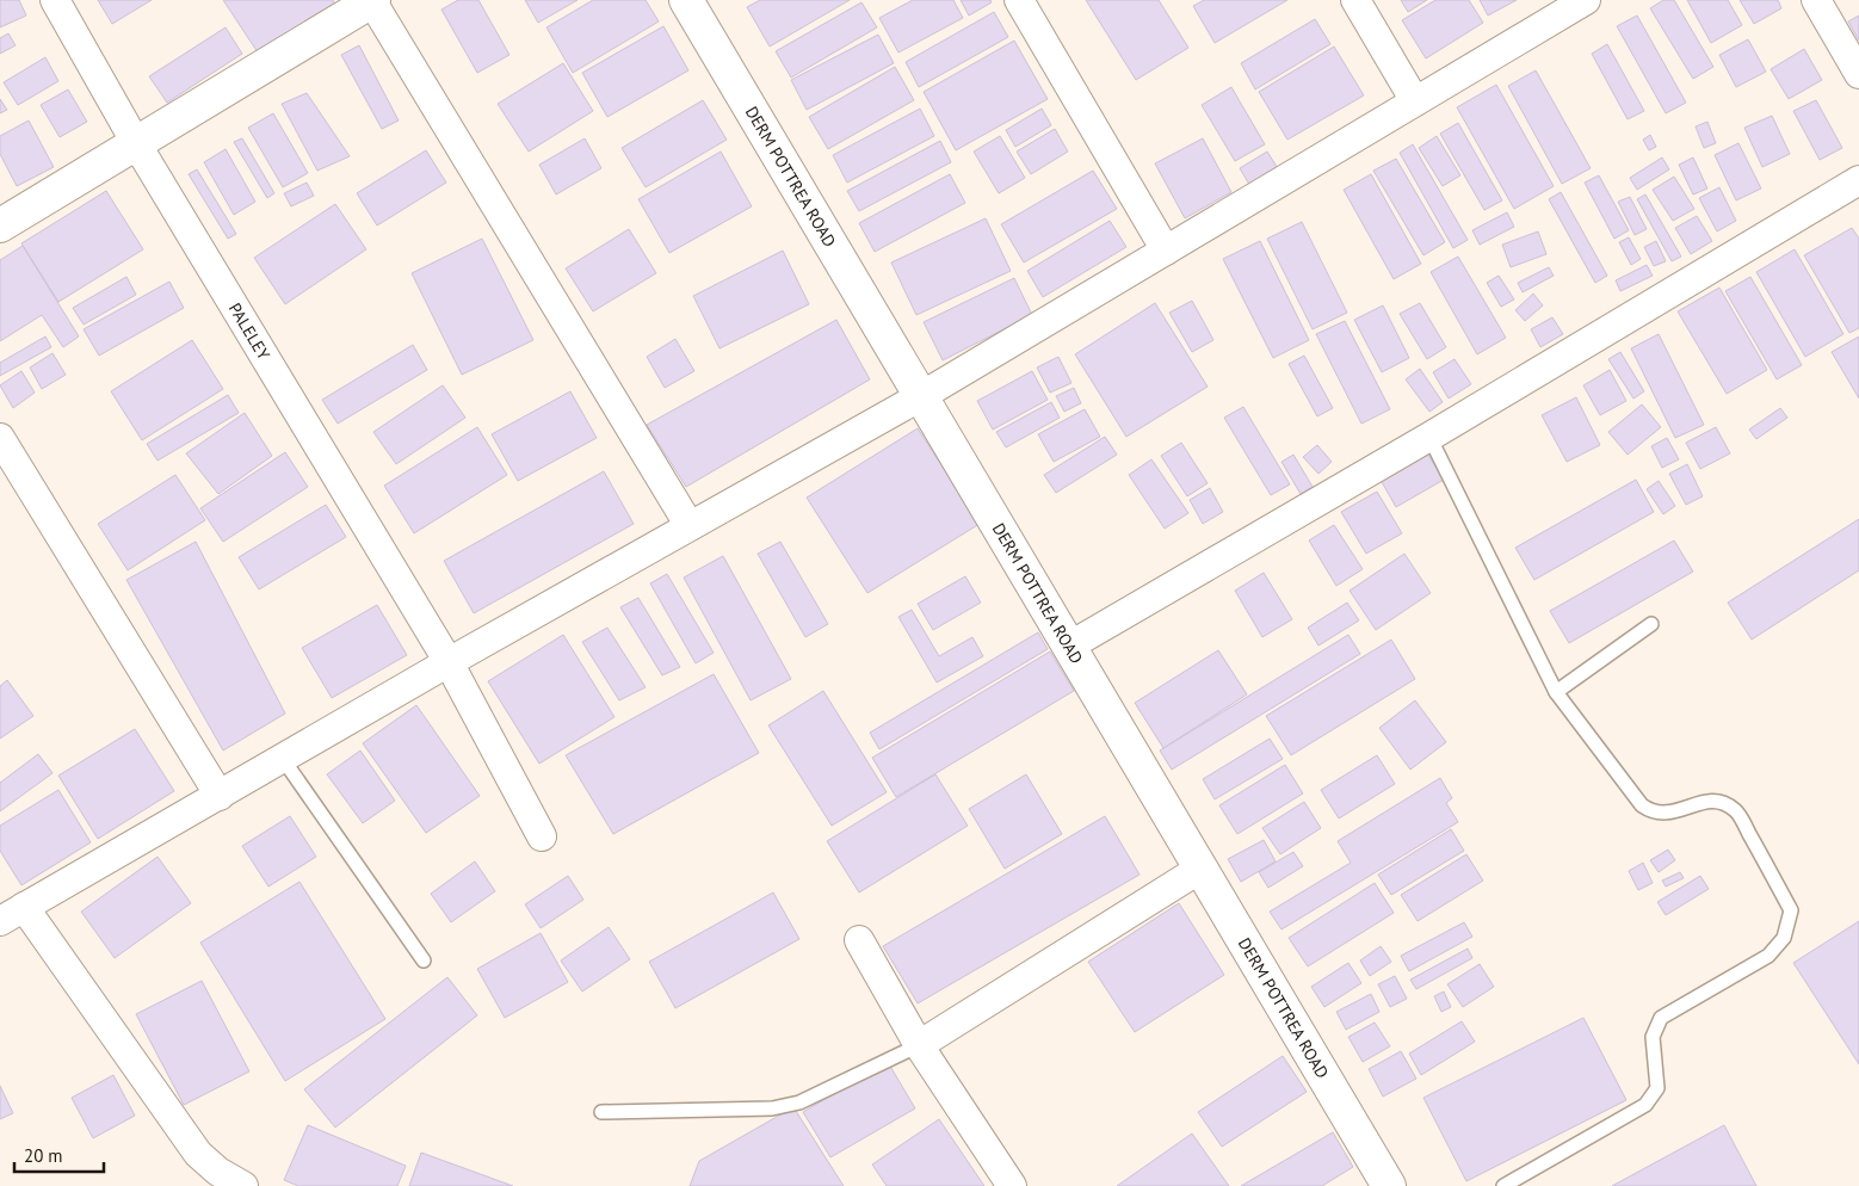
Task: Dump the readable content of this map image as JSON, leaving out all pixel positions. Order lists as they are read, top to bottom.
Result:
{
  "streets": {
    "street": ["DERM POTTREA ROAD", "PALELEY"]
  },
  "scale_bar": "20 m"
}
